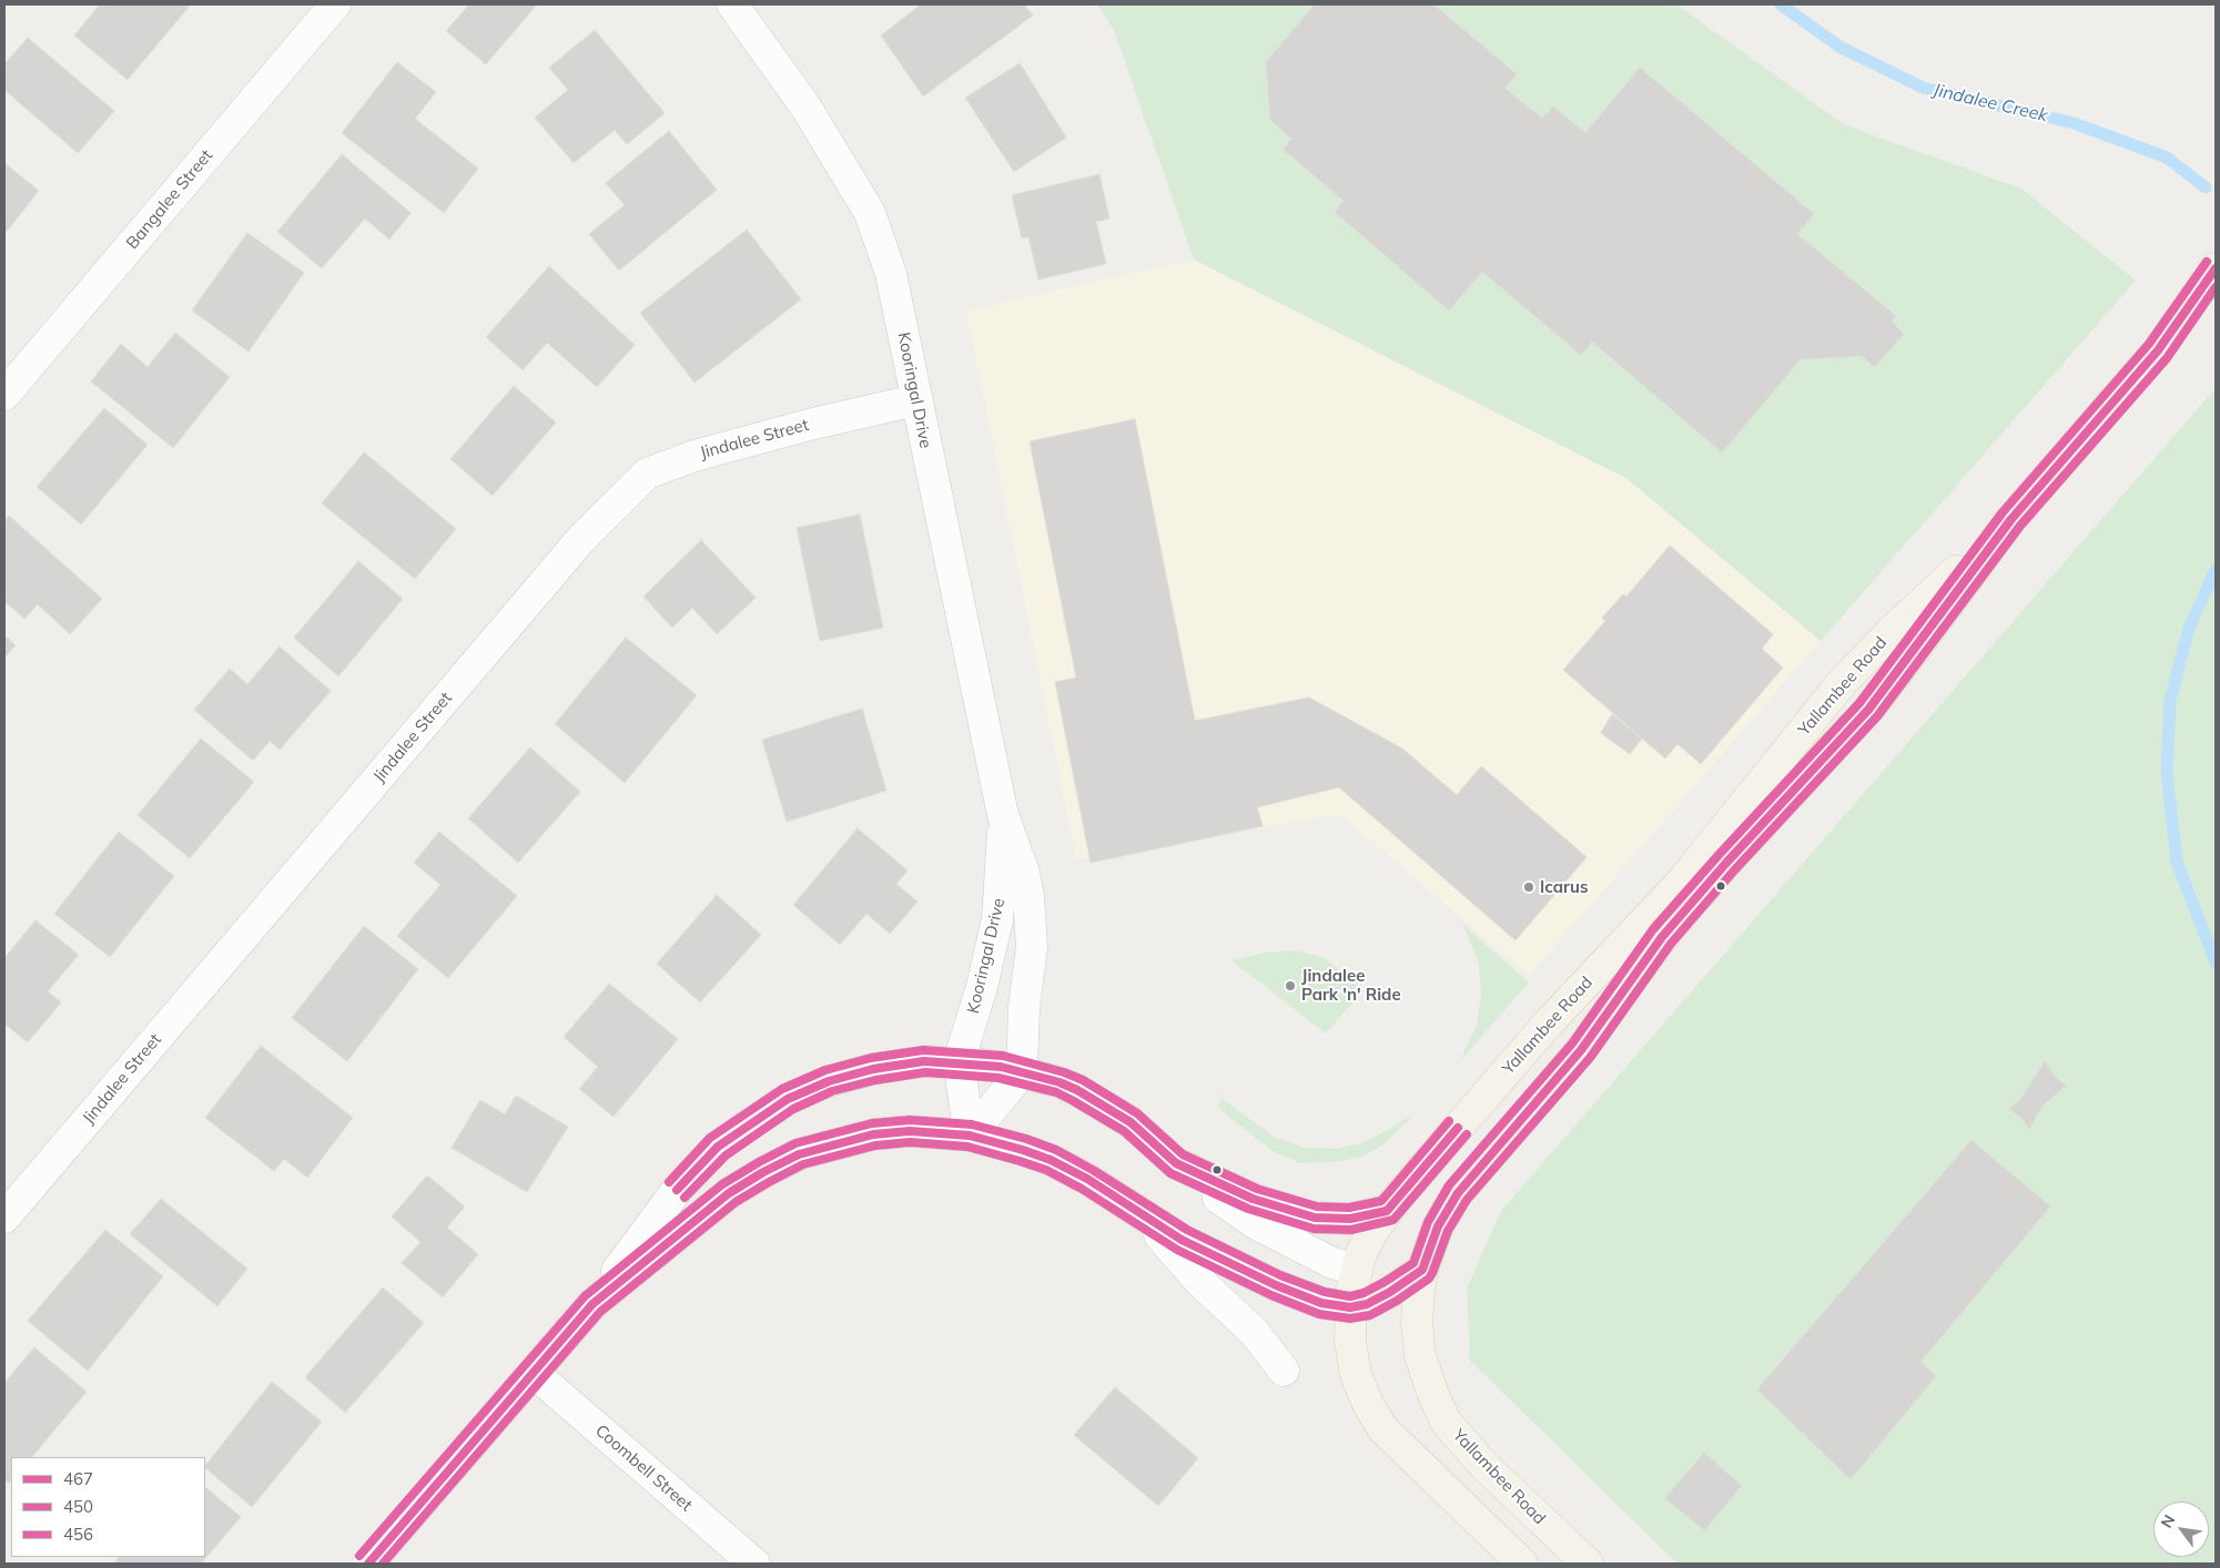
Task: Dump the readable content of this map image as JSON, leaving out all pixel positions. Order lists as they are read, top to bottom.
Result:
{
  "streets": {
    "main road": ["Yallambee Road"],
    "street": [
      "Bangalee Street",
      "Kooringal Drive",
      "Jindalee Street",
      "Coombell Street"
    ]
  },
  "crossings": [
    ["Kooringal Drive", "Jindalee Street"]
  ],
  "water": ["Jindalee Creek"],
  "places": ["Icarus", "Jindalee Park 'n' Ride"],
  "lines": ["transit line 456", "transit line 467", "transit line 450"],
  "legend": ["467", "450", "456"],
  "north": "top left"
}
